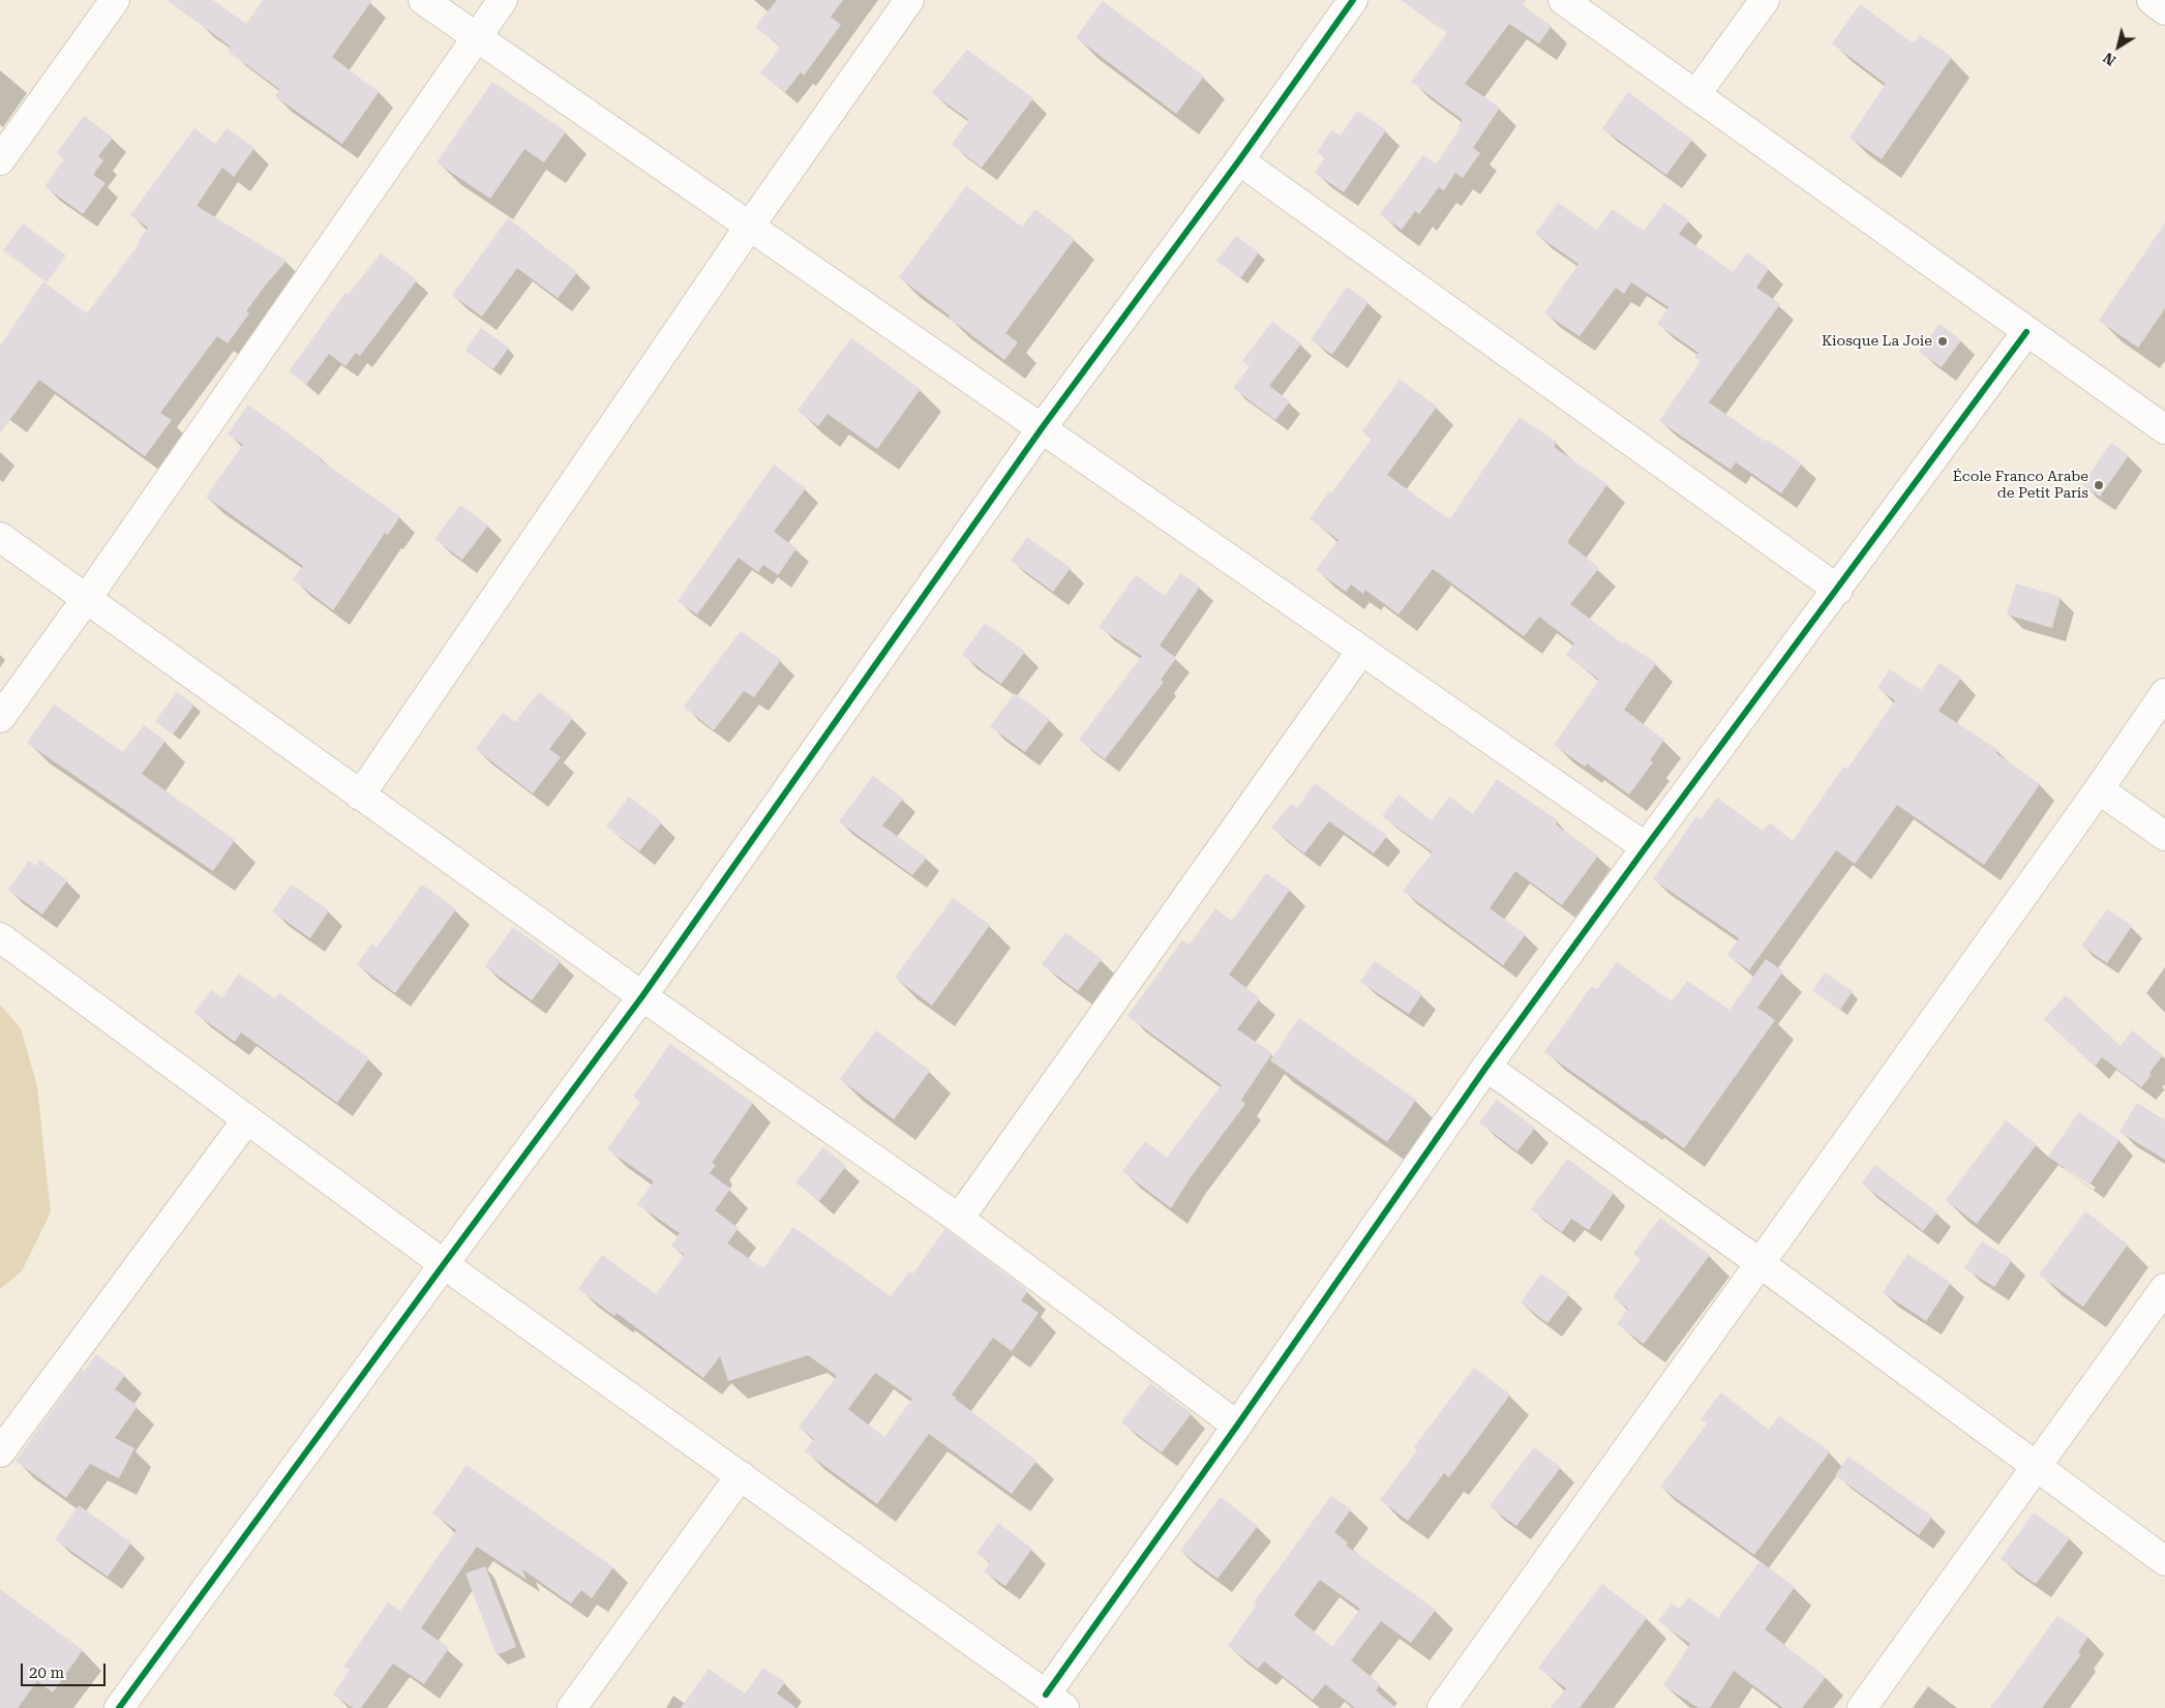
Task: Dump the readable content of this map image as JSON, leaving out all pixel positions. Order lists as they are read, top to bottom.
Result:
{
  "places": ["Kiosque La Joie", "École Franco Arabe de Petit Paris"],
  "scale_bar": "20 m",
  "north": "bottom left"
}
